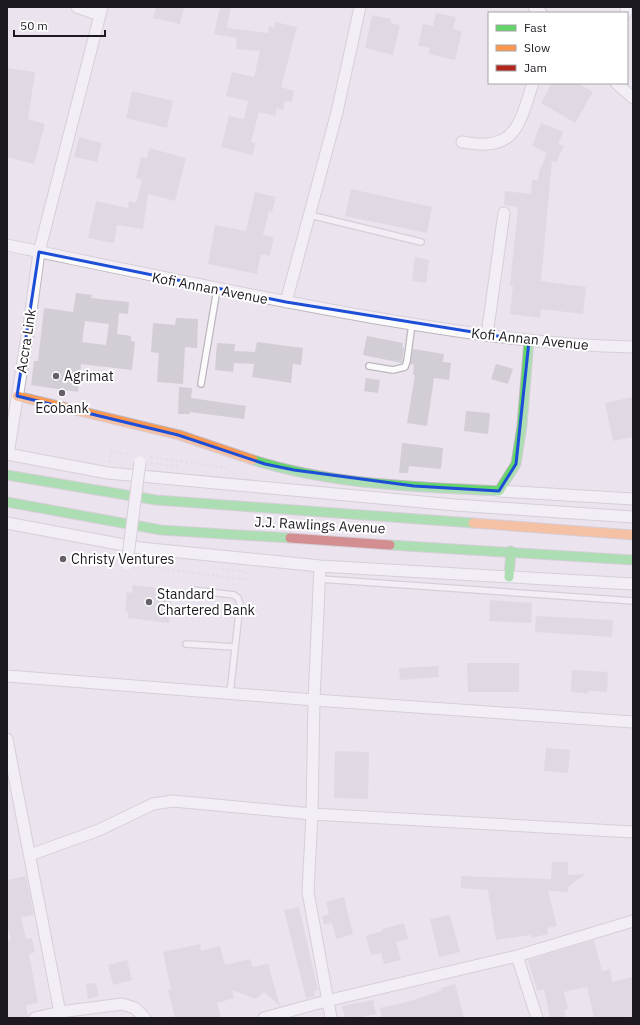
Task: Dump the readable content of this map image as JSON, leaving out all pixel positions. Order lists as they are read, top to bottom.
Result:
{
  "streets": {
    "main road": ["J.J. Rawlings Avenue"],
    "street": ["Kofi Annan Avenue", "Accra Link"]
  },
  "crossings": [
    ["Kofi Annan Avenue", "Accra Link"]
  ],
  "places": [
    "Agrimat",
    "Ecobank",
    "Christy Ventures",
    "Standard Chartered Bank"
  ],
  "legend": ["Fast", "Slow", "Jam"],
  "scale_bar": "50 m"
}
